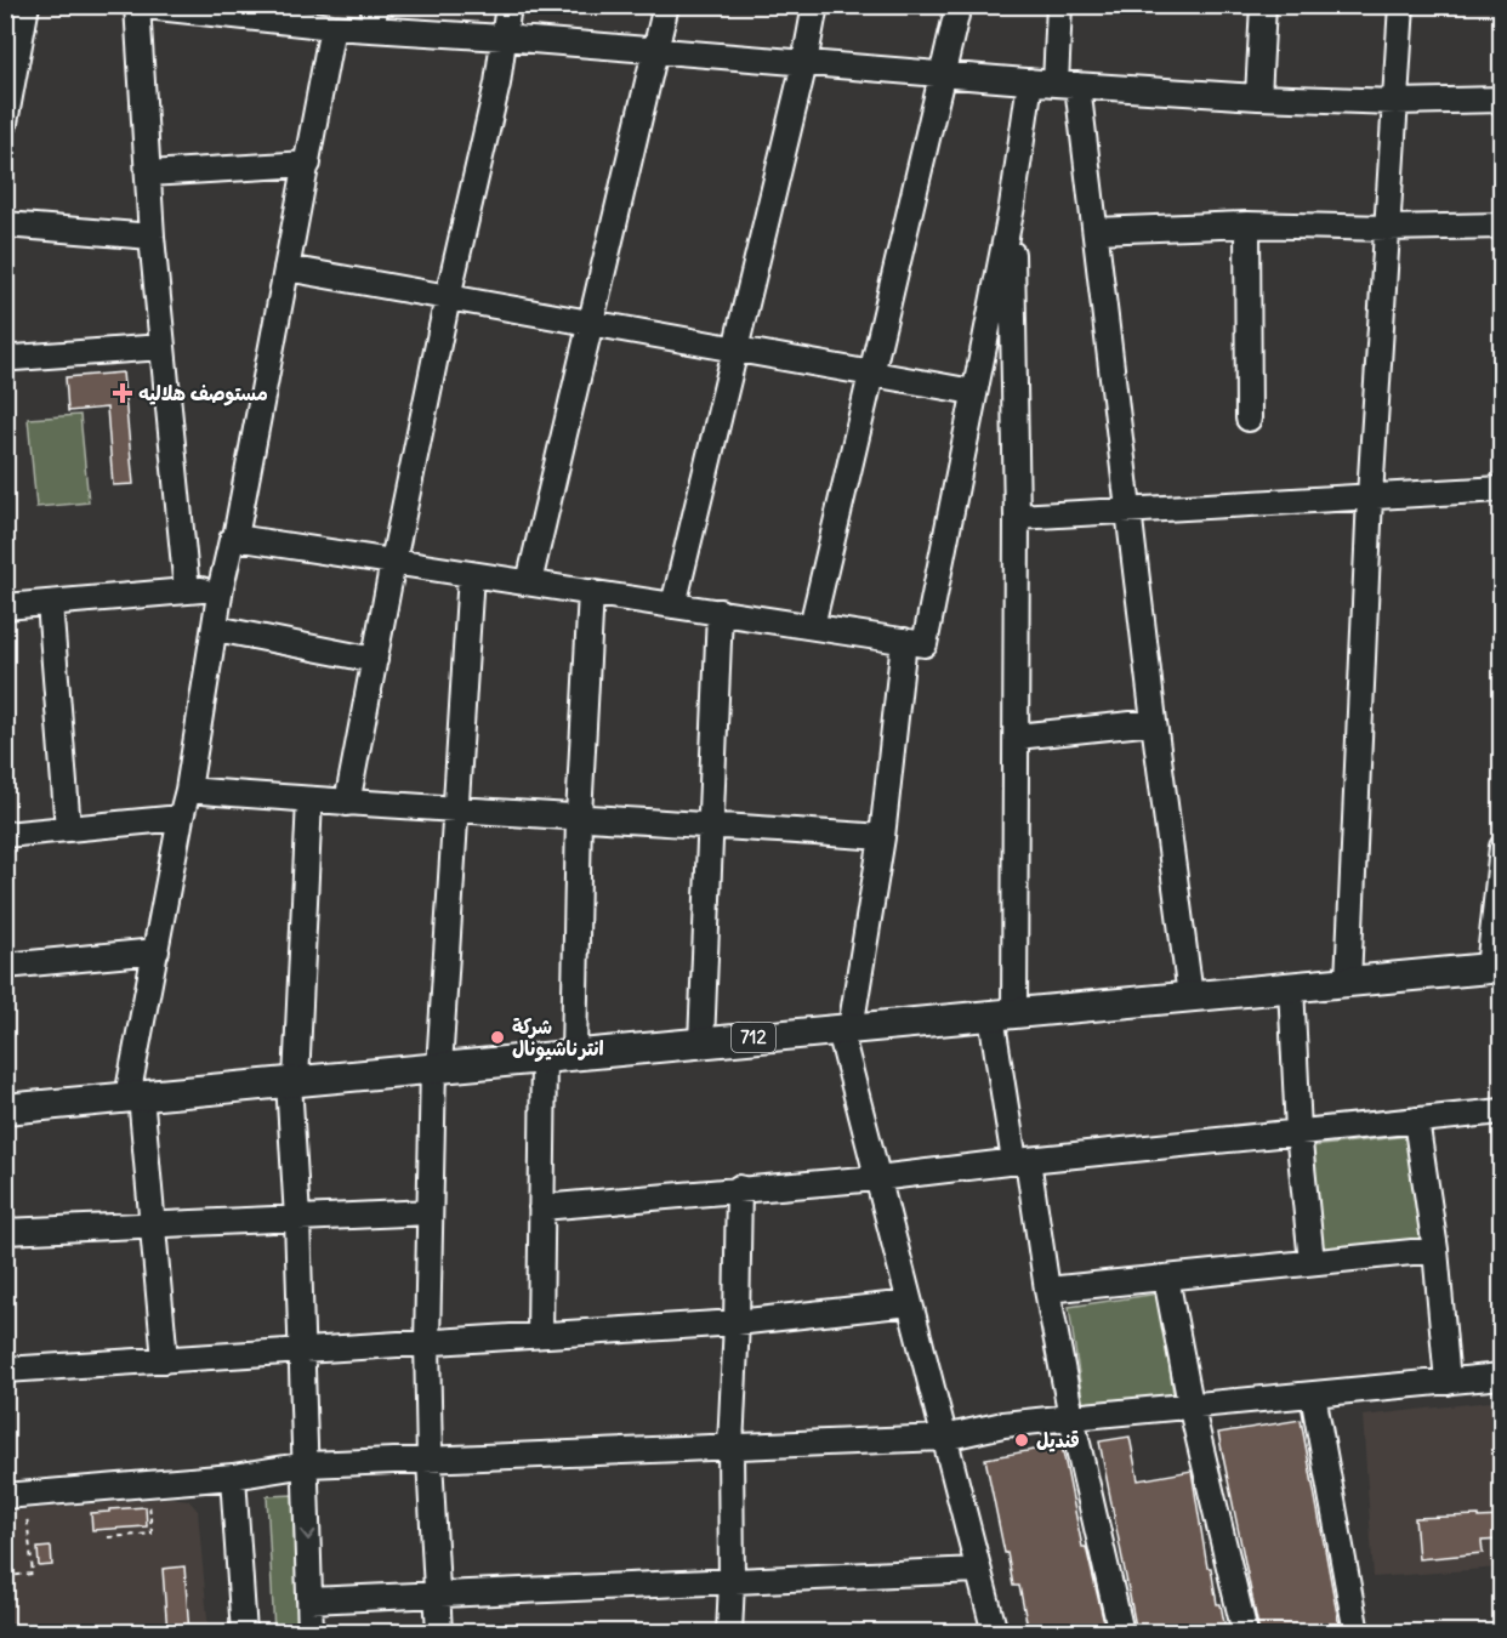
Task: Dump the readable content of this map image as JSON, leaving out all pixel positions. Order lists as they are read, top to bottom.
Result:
{
  "streets": {
    "main road": ["712"]
  },
  "places": {
    "health": ["مستوصف هلاليه"],
    "other": ["شركة انترناشيونال", "قنديل"]
  }
}
